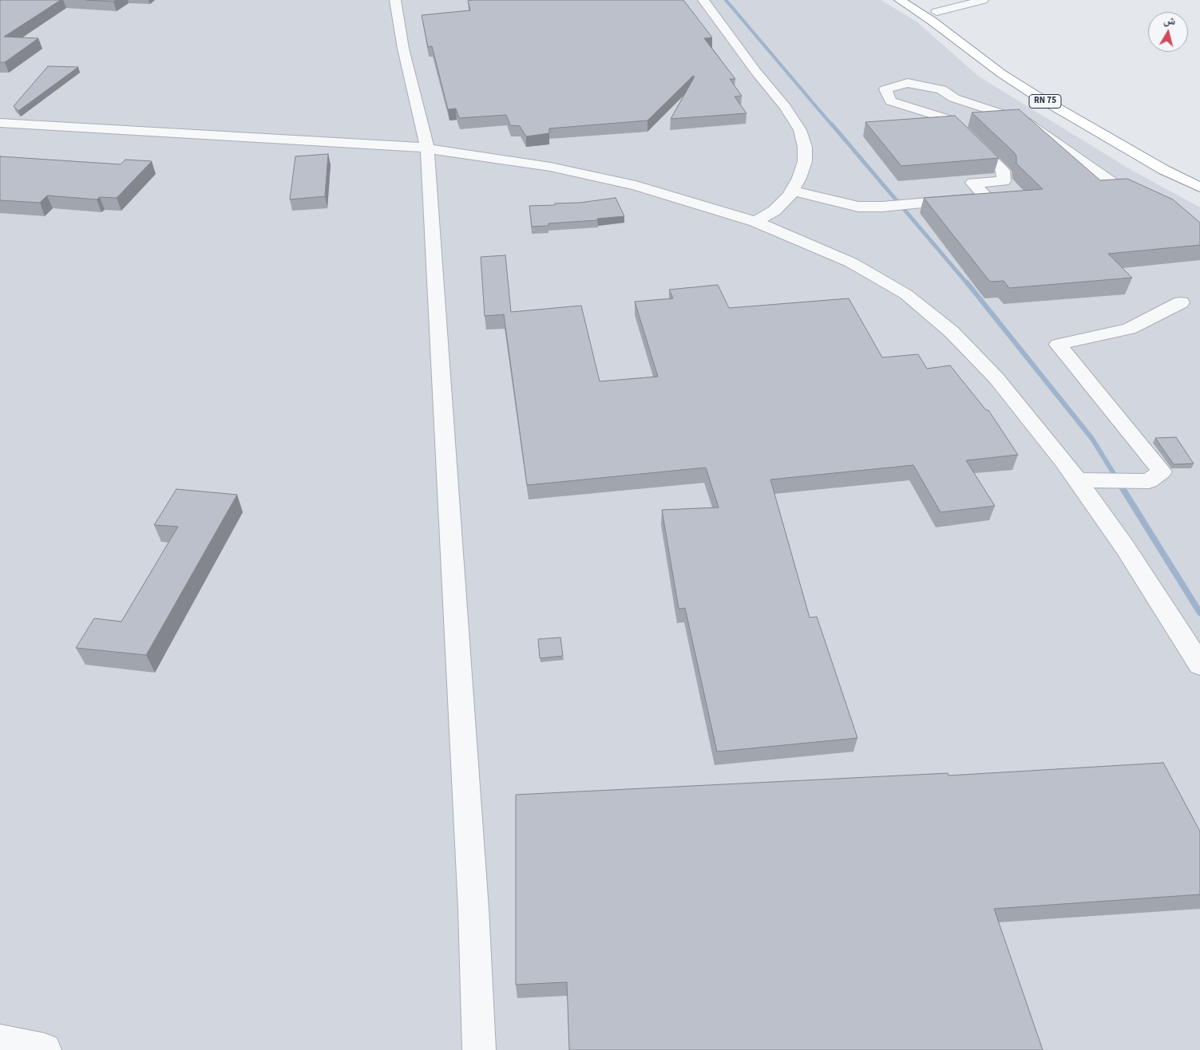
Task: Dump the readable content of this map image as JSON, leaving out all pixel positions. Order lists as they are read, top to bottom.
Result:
{
  "streets": {
    "highway": ["RN 75"]
  },
  "north": "top"
}
